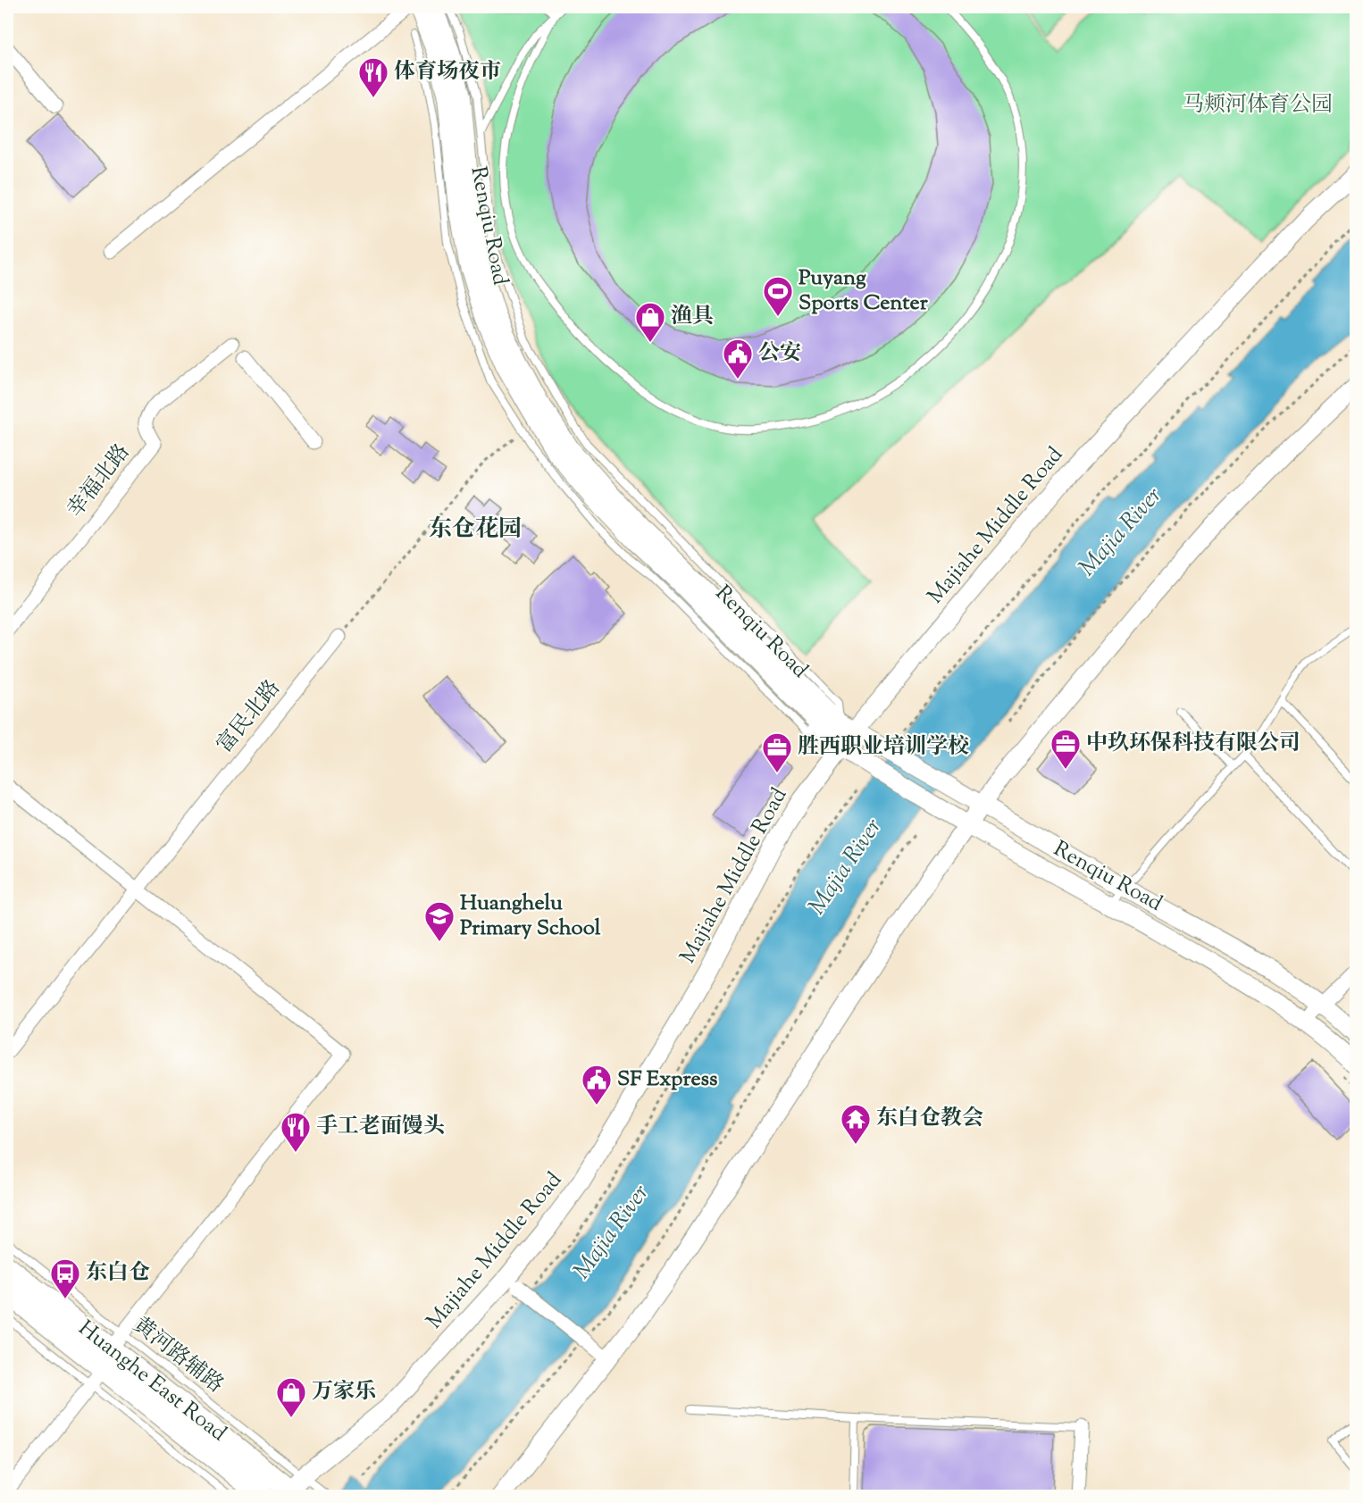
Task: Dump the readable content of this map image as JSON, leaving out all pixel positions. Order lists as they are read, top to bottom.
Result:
{
  "streets": {
    "main road": ["Huanghe East Road"],
    "street": [
      "Renqiu Road",
      "幸福北路",
      "Majiahe Middle Road",
      "富民北路"
    ],
    "lane": ["黄河路辅路"]
  },
  "crossings": [
    ["Renqiu Road", "Majiahe Middle Road"],
    ["Majiahe Middle Road", "Huanghe East Road"],
    ["黄河路辅路", "Huanghe East Road"]
  ],
  "districts": ["东仓花园"],
  "water": ["Majia River"],
  "parks": ["马颊河体育公园"],
  "places": {
    "restaurant": ["体育场夜市", "手工老面馒头"],
    "sports": ["Puyang Sports Center"],
    "shop": ["渔具", "万家乐"],
    "public building": ["公安", "SF Express"],
    "office": ["中玖环保科技有限公司", "胜西职业培训学校"],
    "school or university": ["Huanghelu Primary School"],
    "temple": ["东白仓教会"],
    "bus stop": ["东白仓"]
  }
}
